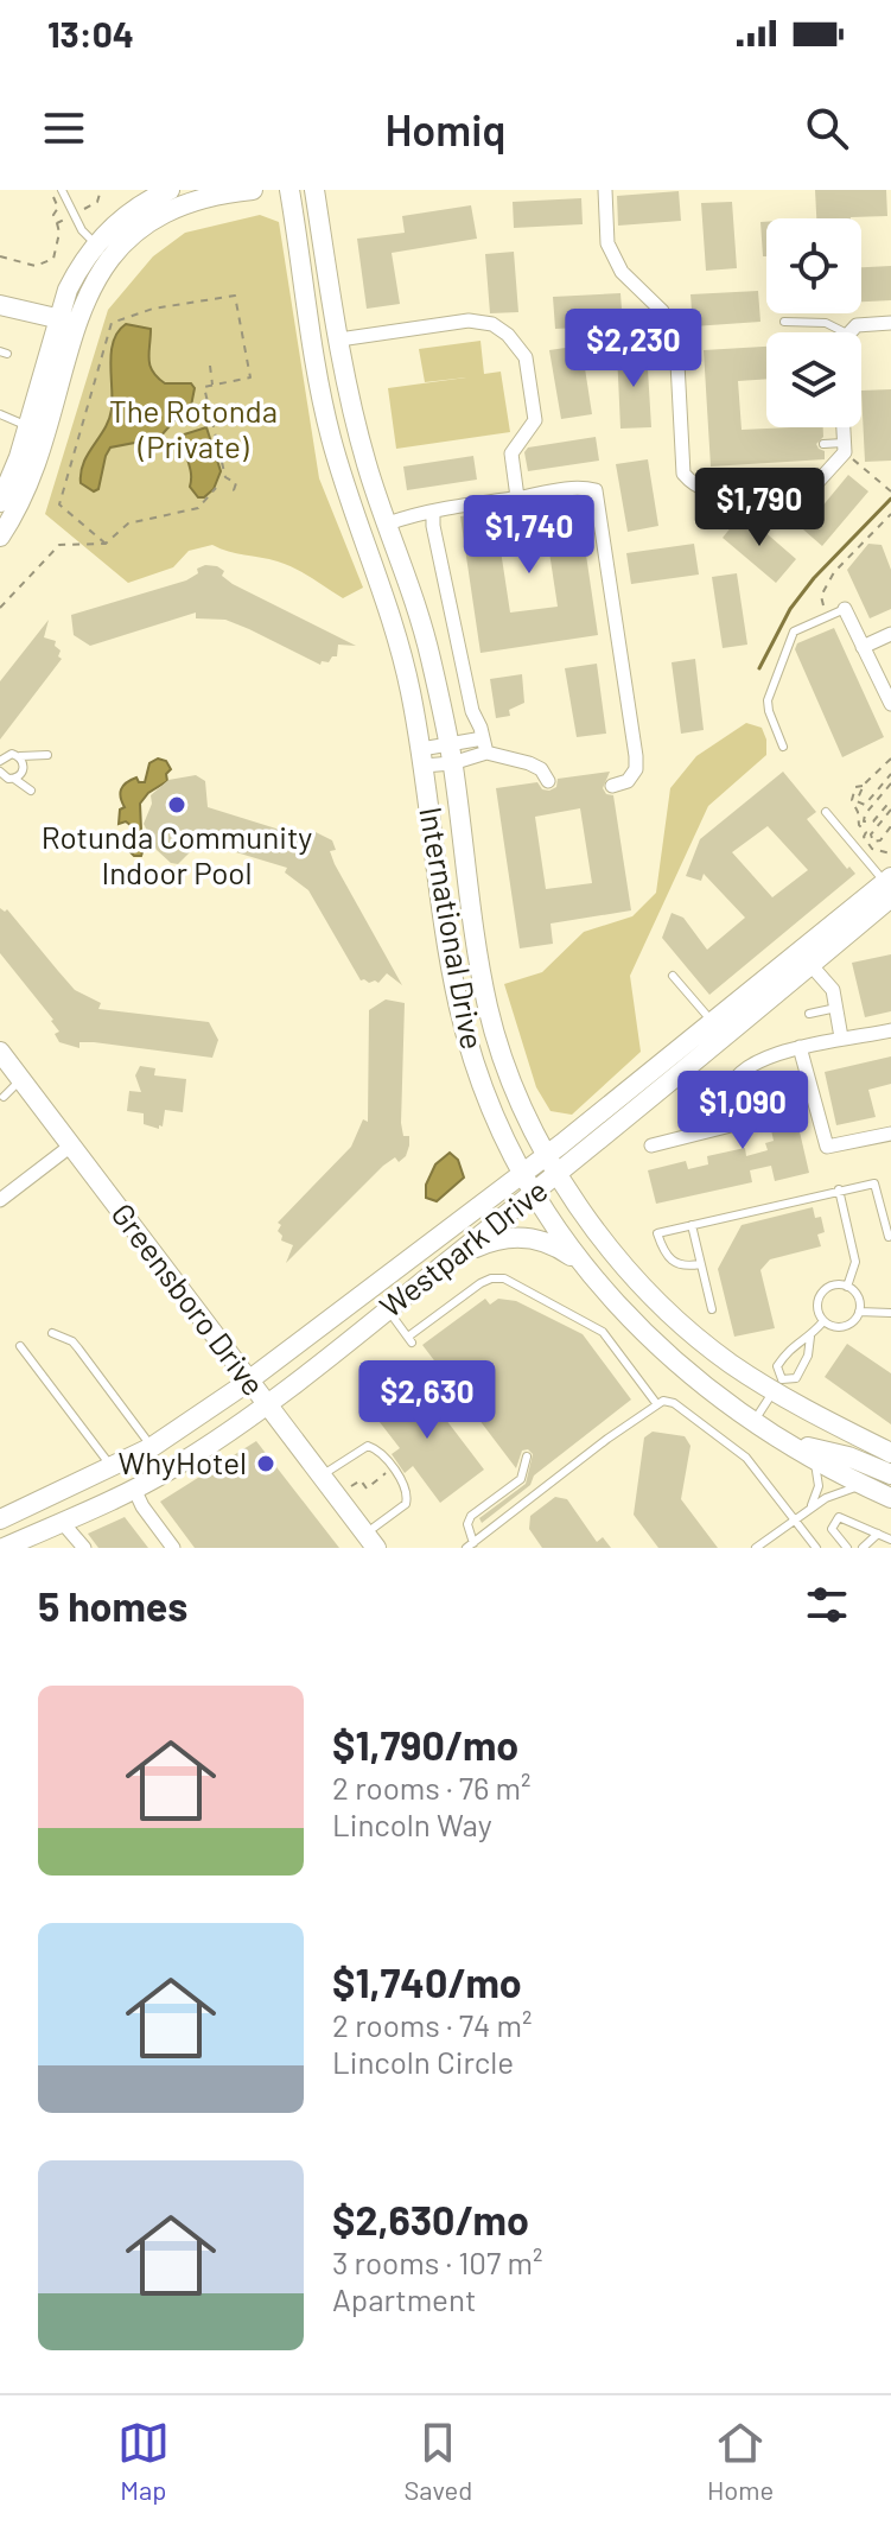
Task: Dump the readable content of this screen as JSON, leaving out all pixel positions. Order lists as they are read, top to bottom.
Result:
{
  "streets": {
    "main road": ["International Drive", "Westpark Drive", "Greensboro Drive"]
  },
  "crossings": [
    ["International Drive", "Westpark Drive"],
    ["Westpark Drive", "Greensboro Drive"]
  ],
  "parks": ["The Rotonda (Private)"],
  "places": ["Rotunda Community Indoor Pool", "WhyHotel"],
  "page": {
    "status": "13:04",
    "header": "Homiq",
    "price": [
      "$2,230",
      "$1,790",
      "$1,740",
      "$1,090",
      "$2,630"
    ],
    "heading": "5 homes",
    "list": [
      {
        "name": "$1,790/mo",
        "note": "2 rooms · 76 m² · Lincoln Way"
      },
      {
        "name": "$1,740/mo",
        "note": "2 rooms · 74 m² · Lincoln Circle"
      },
      {
        "name": "$2,630/mo",
        "note": "3 rooms · 107 m² · Apartment"
      }
    ],
    "tabs": ["Map", "Saved", "Home"]
  }
}
